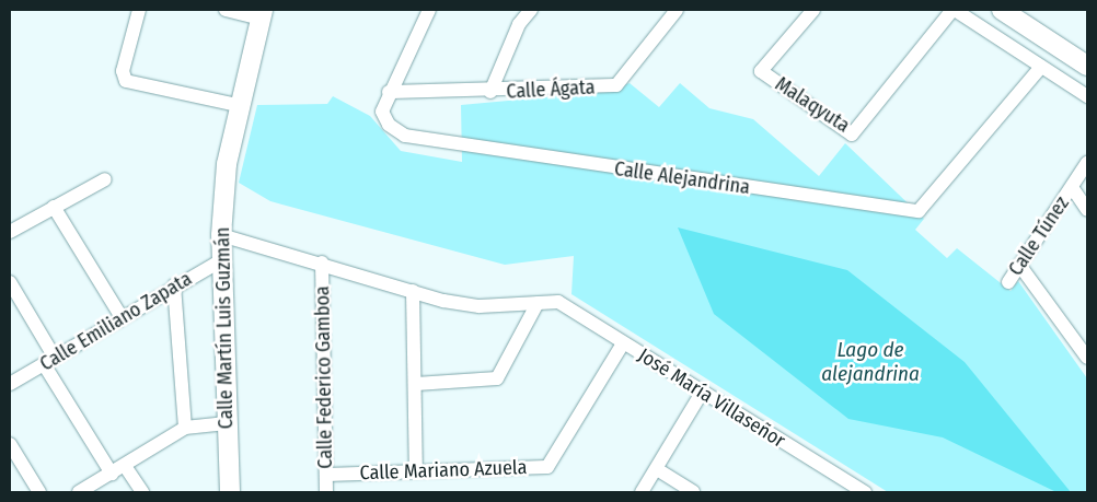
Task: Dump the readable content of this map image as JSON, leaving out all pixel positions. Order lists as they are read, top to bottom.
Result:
{
  "streets": {
    "street": [
      "Calle Ágata",
      "Malaqyuta",
      "Calle Alejandrina",
      "Calle Túnez",
      "Calle Emiliano Zapata",
      "Calle Martín Luis Guzmán",
      "Calle Federico Gamboa",
      "José María Villaseñor",
      "Calle Mariano Azuela"
    ]
  },
  "crossings": [
    ["Calle Ágata", "Calle Alejandrina"],
    ["Calle Emiliano Zapata", "Calle Martín Luis Guzmán"],
    ["Calle Federico Gamboa", "Calle Mariano Azuela"],
    ["José María Villaseñor", "Calle Mariano Azuela"]
  ],
  "water": ["Lago de alejandrina"]
}
